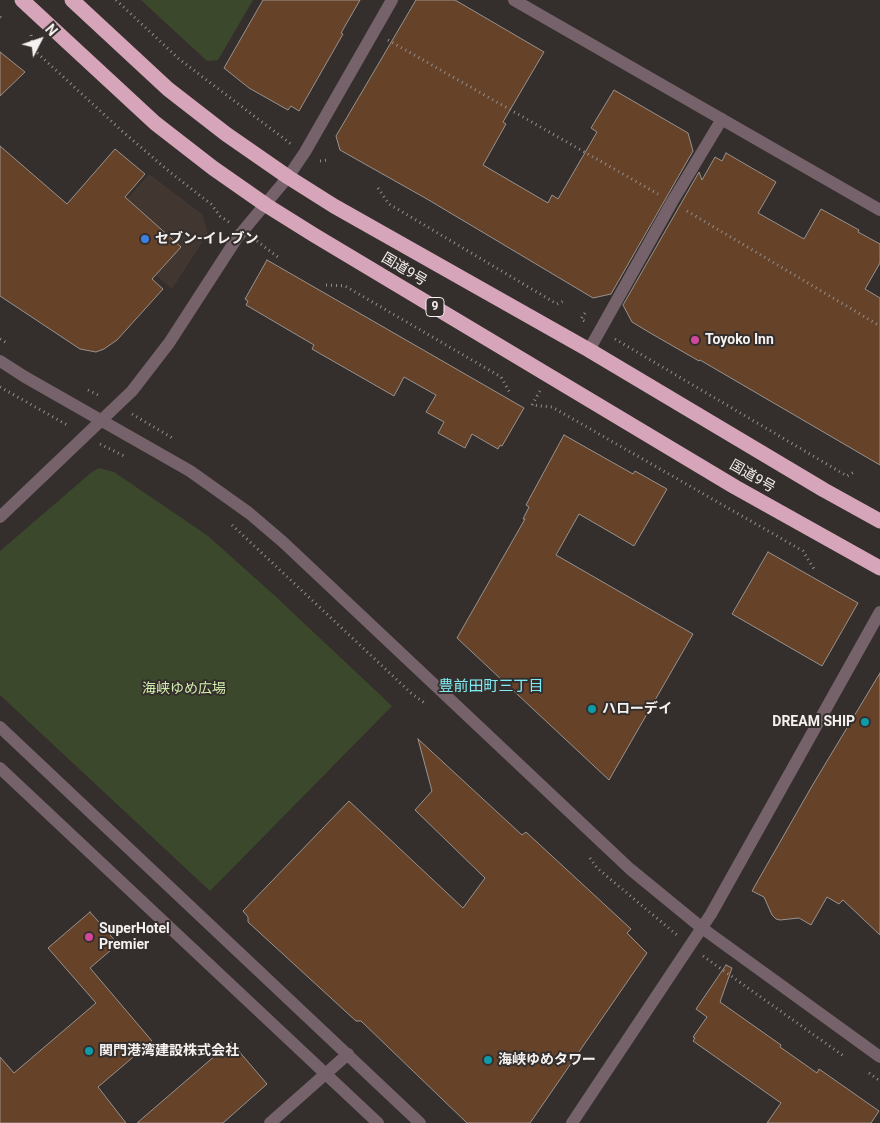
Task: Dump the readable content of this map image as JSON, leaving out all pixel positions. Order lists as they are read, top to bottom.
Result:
{
  "streets": {
    "highway": ["国道9号", "9"]
  },
  "districts": ["豊前田町三丁目"],
  "parks": ["海峡ゆめ広場"],
  "places": [
    "セブン-イレブン",
    "Toyoko Inn",
    "ハローデイ",
    "DREAM SHIP",
    "SuperHotel Premier",
    "関門港湾建設株式会社",
    "海峡ゆめタワー"
  ],
  "north": "top right"
}
